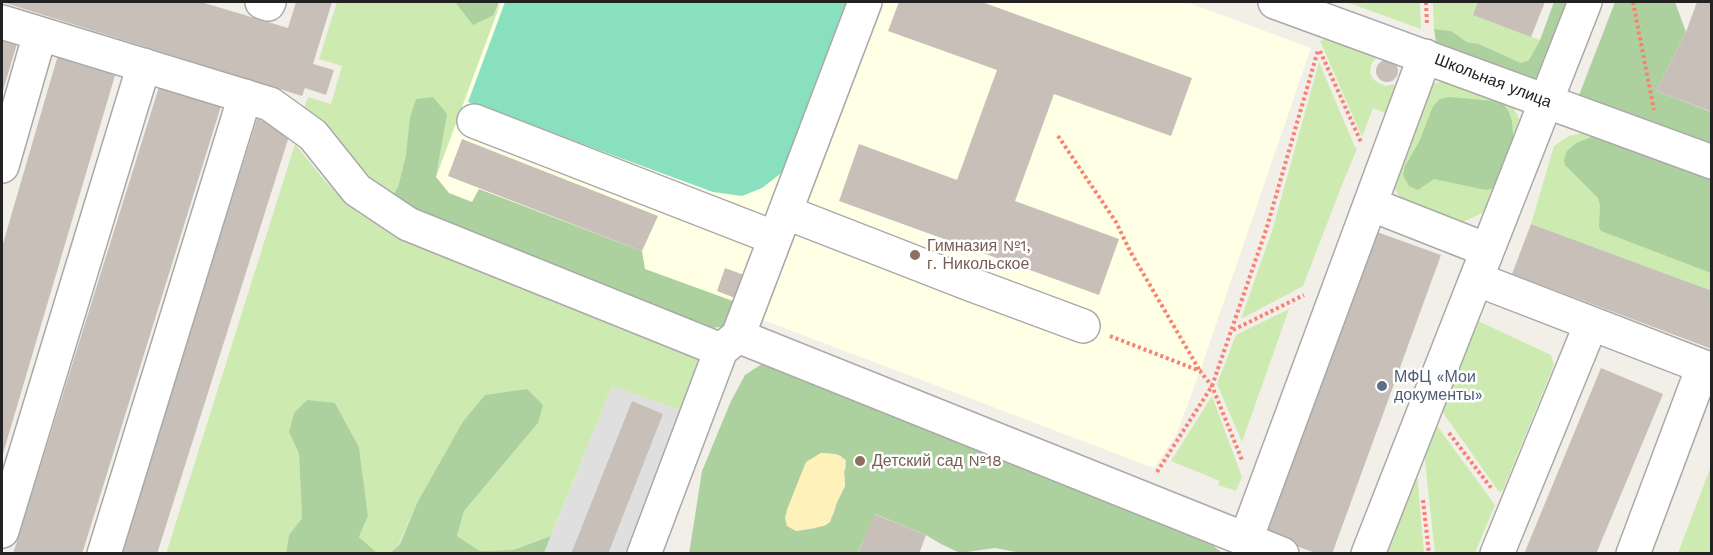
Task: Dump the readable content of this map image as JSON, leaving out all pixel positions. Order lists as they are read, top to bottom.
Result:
{
  "streets": {
    "street": ["Школьная улица"]
  },
  "places": ["Гимназия №1, г. Никольское", "МФЦ «Мои документы»", "Детский сад №18"]
}
